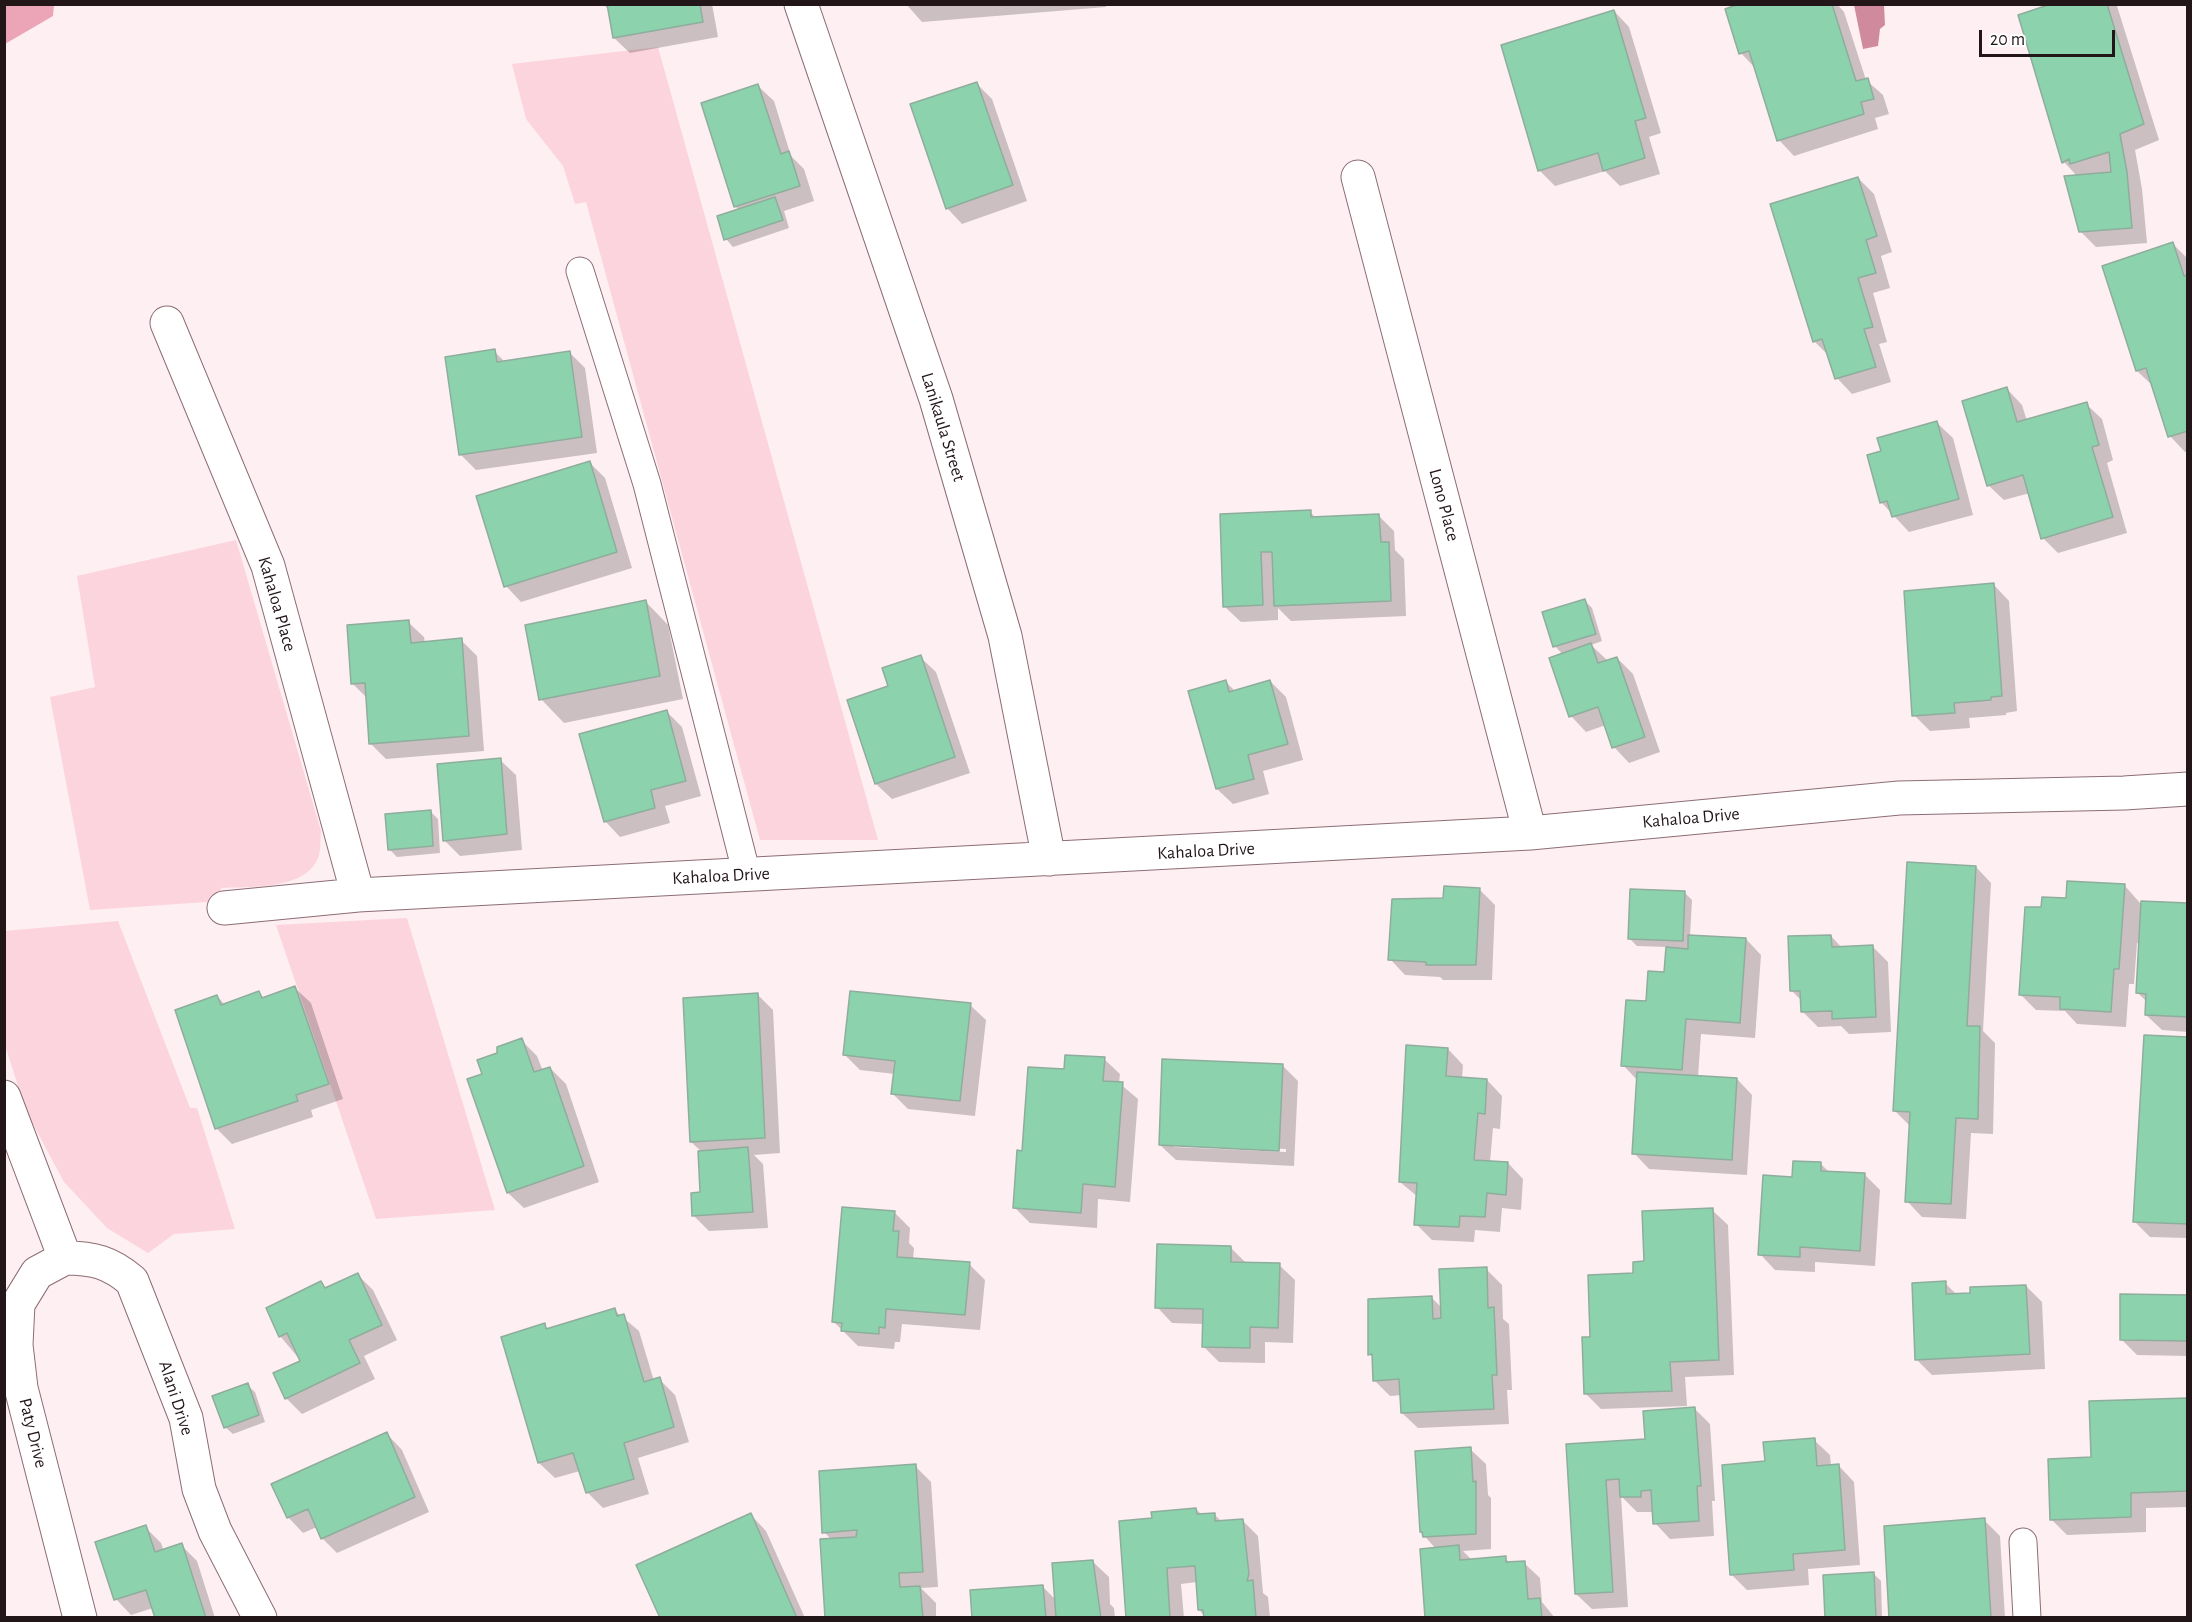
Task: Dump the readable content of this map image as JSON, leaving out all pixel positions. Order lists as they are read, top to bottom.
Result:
{
  "streets": {
    "street": [
      "Lanikaula Street",
      "Lono Place",
      "Kahaloa Place",
      "Kahaloa Drive",
      "Alani Drive",
      "Paty Drive"
    ]
  },
  "crossings": [
    ["Lanikaula Street", "Kahaloa Drive"],
    ["Lono Place", "Kahaloa Drive"],
    ["Kahaloa Place", "Kahaloa Drive"],
    ["Alani Drive", "Paty Drive"]
  ],
  "scale_bar": "20 m"
}
